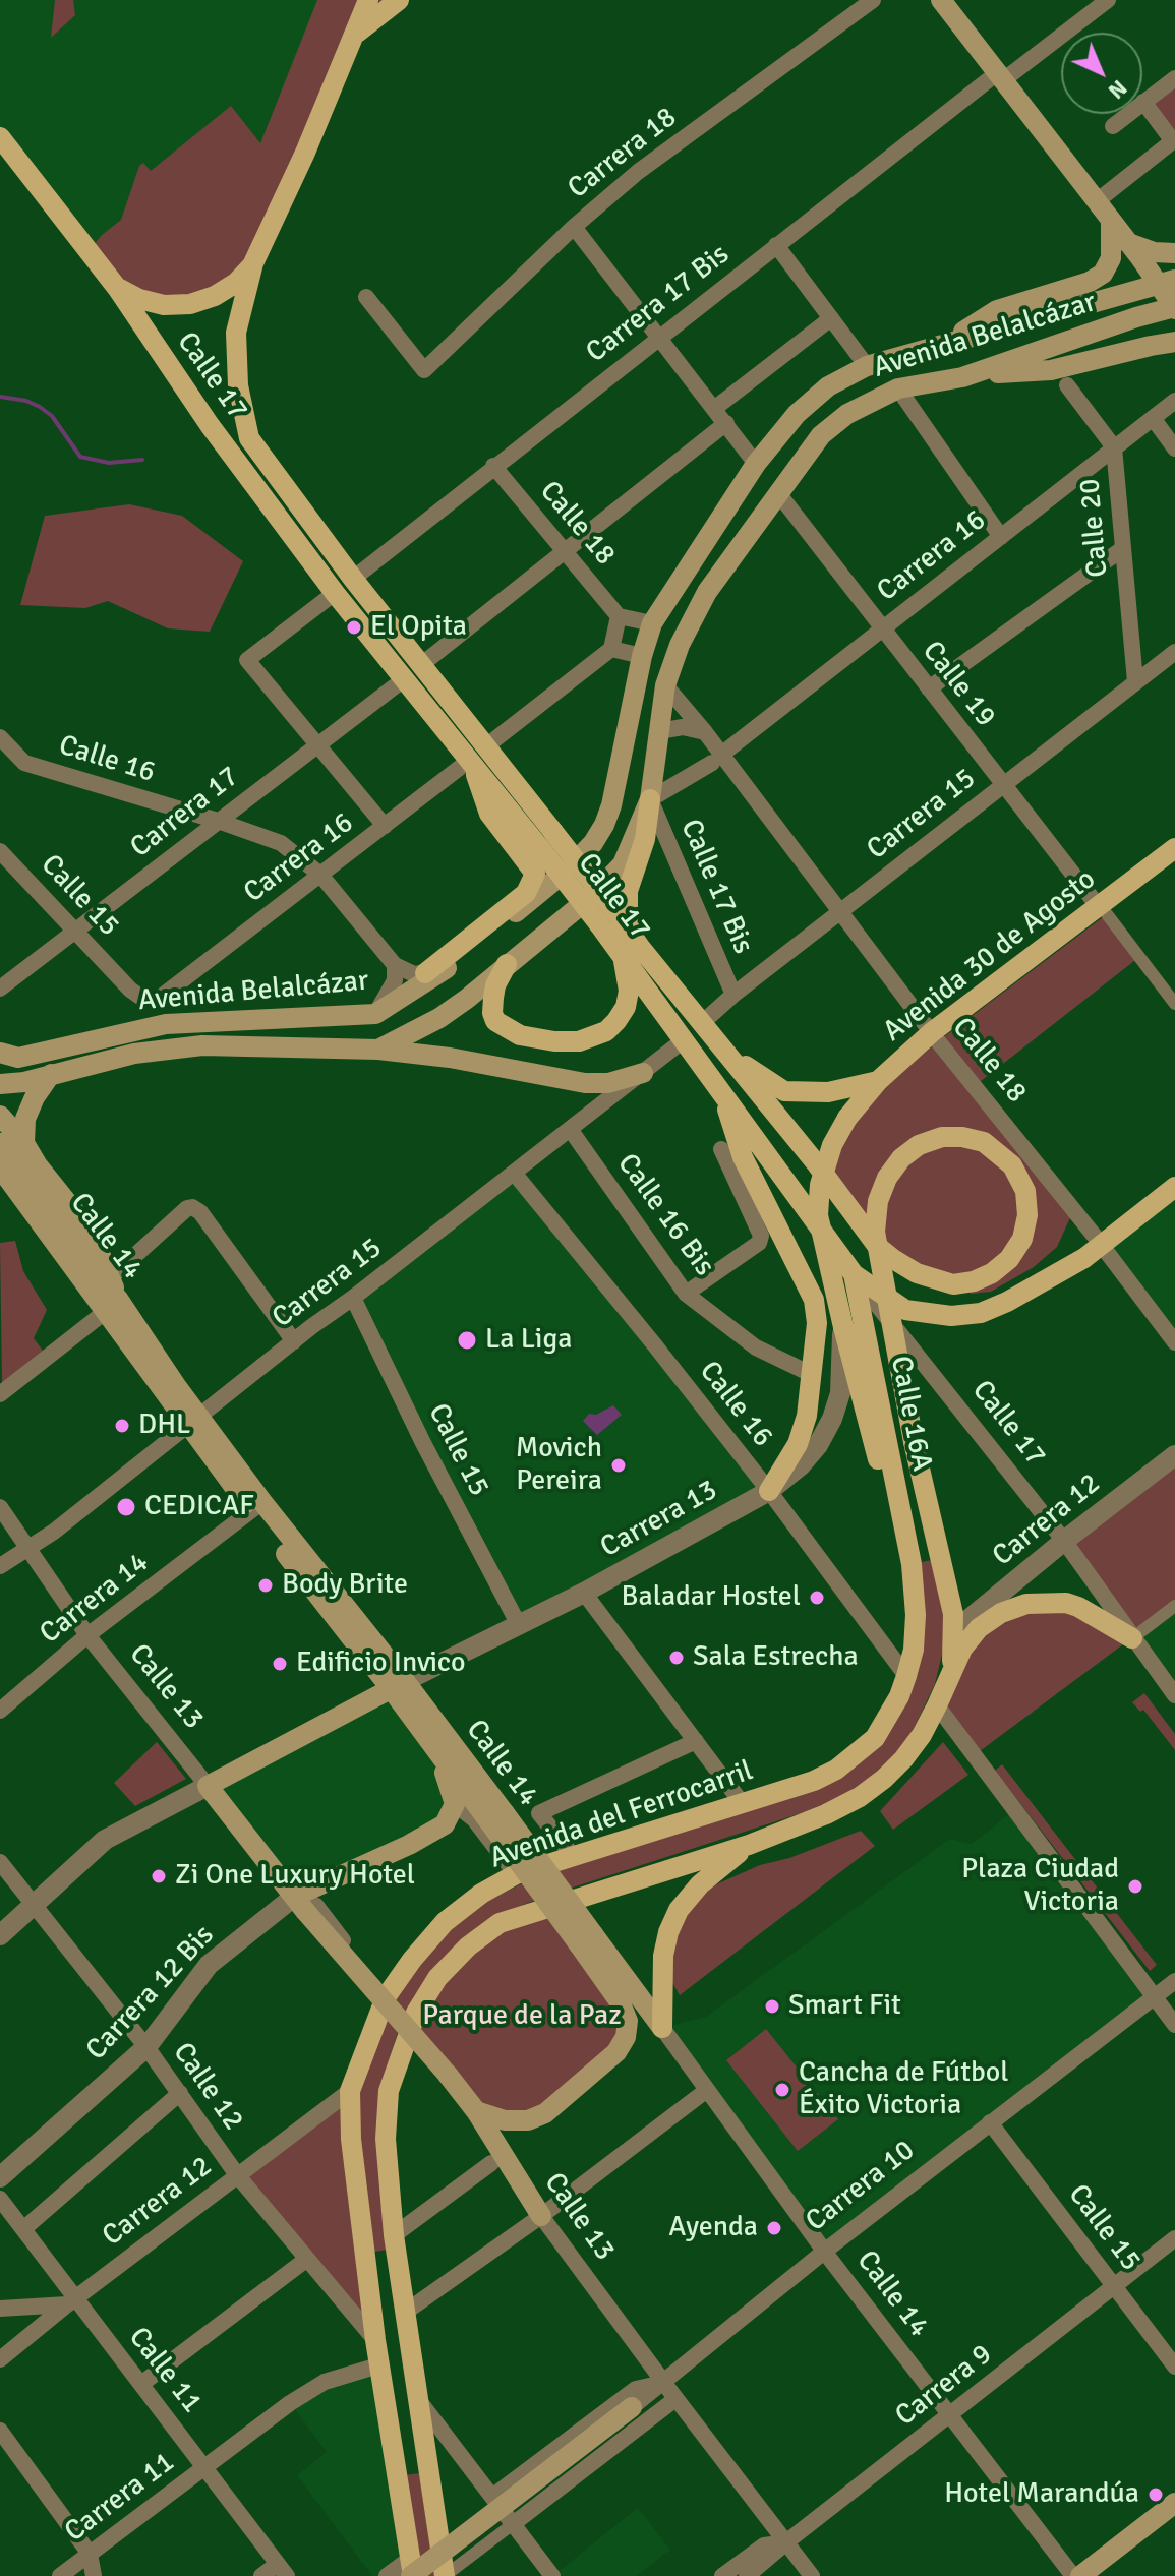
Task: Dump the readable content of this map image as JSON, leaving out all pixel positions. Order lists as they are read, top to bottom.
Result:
{
  "streets": {
    "main road": [
      "Avenida Belalcázar",
      "Calle 17",
      "Avenida 30 de Agosto",
      "Calle 14",
      "Calle 16A",
      "Calle 13",
      "Avenida del Ferrocarril",
      "Carrera 12 Bis",
      "Carrera 10"
    ],
    "street": [
      "Carrera 18",
      "Carrera 17 Bis",
      "Calle 18",
      "Calle 20",
      "Carrera 16",
      "Calle 19",
      "Calle 16",
      "Carrera 17",
      "Carrera 15",
      "Calle 17 Bis",
      "Calle 15",
      "Calle 16 Bis",
      "Carrera 13",
      "Carrera 12",
      "Carrera 14",
      "Calle 12",
      "Calle 11",
      "Carrera 9",
      "Carrera 11"
    ]
  },
  "crossings": [
    ["Carrera 17 Bis", "Calle 17"],
    ["Carrera 17 Bis", "Calle 18"],
    ["Avenida Belalcázar", "Calle 18"],
    ["Avenida Belalcázar", "Carrera 16"],
    ["Avenida Belalcázar", "Calle 19"],
    ["Avenida Belalcázar", "Calle 17 Bis"],
    ["Calle 17", "Carrera 16"],
    ["Calle 17", "Carrera 17"],
    ["Calle 17", "Carrera 15"],
    ["Calle 17", "Calle 16A"],
    ["Calle 17", "Carrera 12"],
    ["Calle 18", "Carrera 16"],
    ["Calle 18", "Carrera 15"],
    ["Calle 18", "Avenida 30 de Agosto"],
    ["Calle 20", "Carrera 16"],
    ["Calle 20", "Carrera 15"],
    ["Carrera 16", "Calle 19"],
    ["Carrera 16", "Calle 16"],
    ["Carrera 16", "Calle 17 Bis"],
    ["Carrera 16", "Calle 15"],
    ["Calle 19", "Carrera 15"],
    ["Calle 19", "Avenida 30 de Agosto"],
    ["Calle 16", "Carrera 17"],
    ["Calle 16", "Carrera 15"],
    ["Calle 16", "Carrera 13"],
    ["Calle 16", "Avenida del Ferrocarril"],
    ["Carrera 17", "Calle 15"],
    ["Carrera 15", "Calle 17 Bis"],
    ["Carrera 15", "Calle 15"],
    ["Carrera 15", "Calle 16 Bis"],
    ["Carrera 15", "Calle 14"],
    ["Carrera 15", "Calle 13"],
    ["Calle 15", "Carrera 13"],
    ["Calle 15", "Carrera 10"],
    ["Calle 15", "Carrera 9"],
    ["Avenida 30 de Agosto", "Calle 16A"],
    ["Avenida 30 de Agosto", "Carrera 13"],
    ["Avenida 30 de Agosto", "Avenida del Ferrocarril"],
    ["Calle 14", "Carrera 13"],
    ["Calle 14", "Carrera 14"],
    ["Calle 14", "Calle 13"],
    ["Calle 14", "Carrera 10"],
    ["Calle 14", "Carrera 9"],
    ["Calle 16A", "Carrera 12"],
    ["Calle 16A", "Avenida del Ferrocarril"],
    ["Carrera 12", "Avenida del Ferrocarril"],
    ["Carrera 12", "Calle 12"],
    ["Carrera 12", "Calle 11"],
    ["Carrera 14", "Calle 13"],
    ["Calle 13", "Avenida del Ferrocarril"],
    ["Calle 13", "Carrera 12 Bis"],
    ["Calle 13", "Carrera 10"],
    ["Calle 13", "Carrera 9"],
    ["Avenida del Ferrocarril", "Calle 12"],
    ["Avenida del Ferrocarril", "Carrera 10"],
    ["Avenida del Ferrocarril", "Carrera 11"],
    ["Carrera 12 Bis", "Calle 12"],
    ["Calle 11", "Carrera 11"]
  ],
  "parks": ["Parque de la Paz"],
  "places": [
    "El Opita",
    "La Liga",
    "DHL",
    "Movich Pereira",
    "CEDICAF",
    "Body Brite",
    "Baladar Hostel",
    "Sala Estrecha",
    "Edificio Invico",
    "Zi One Luxury Hotel",
    "Plaza Ciudad Victoria",
    "Smart Fit",
    "Cancha de Fútbol Éxito Victoria",
    "Ayenda",
    "Hotel Marandúa"
  ],
  "north": "bottom right"
}
